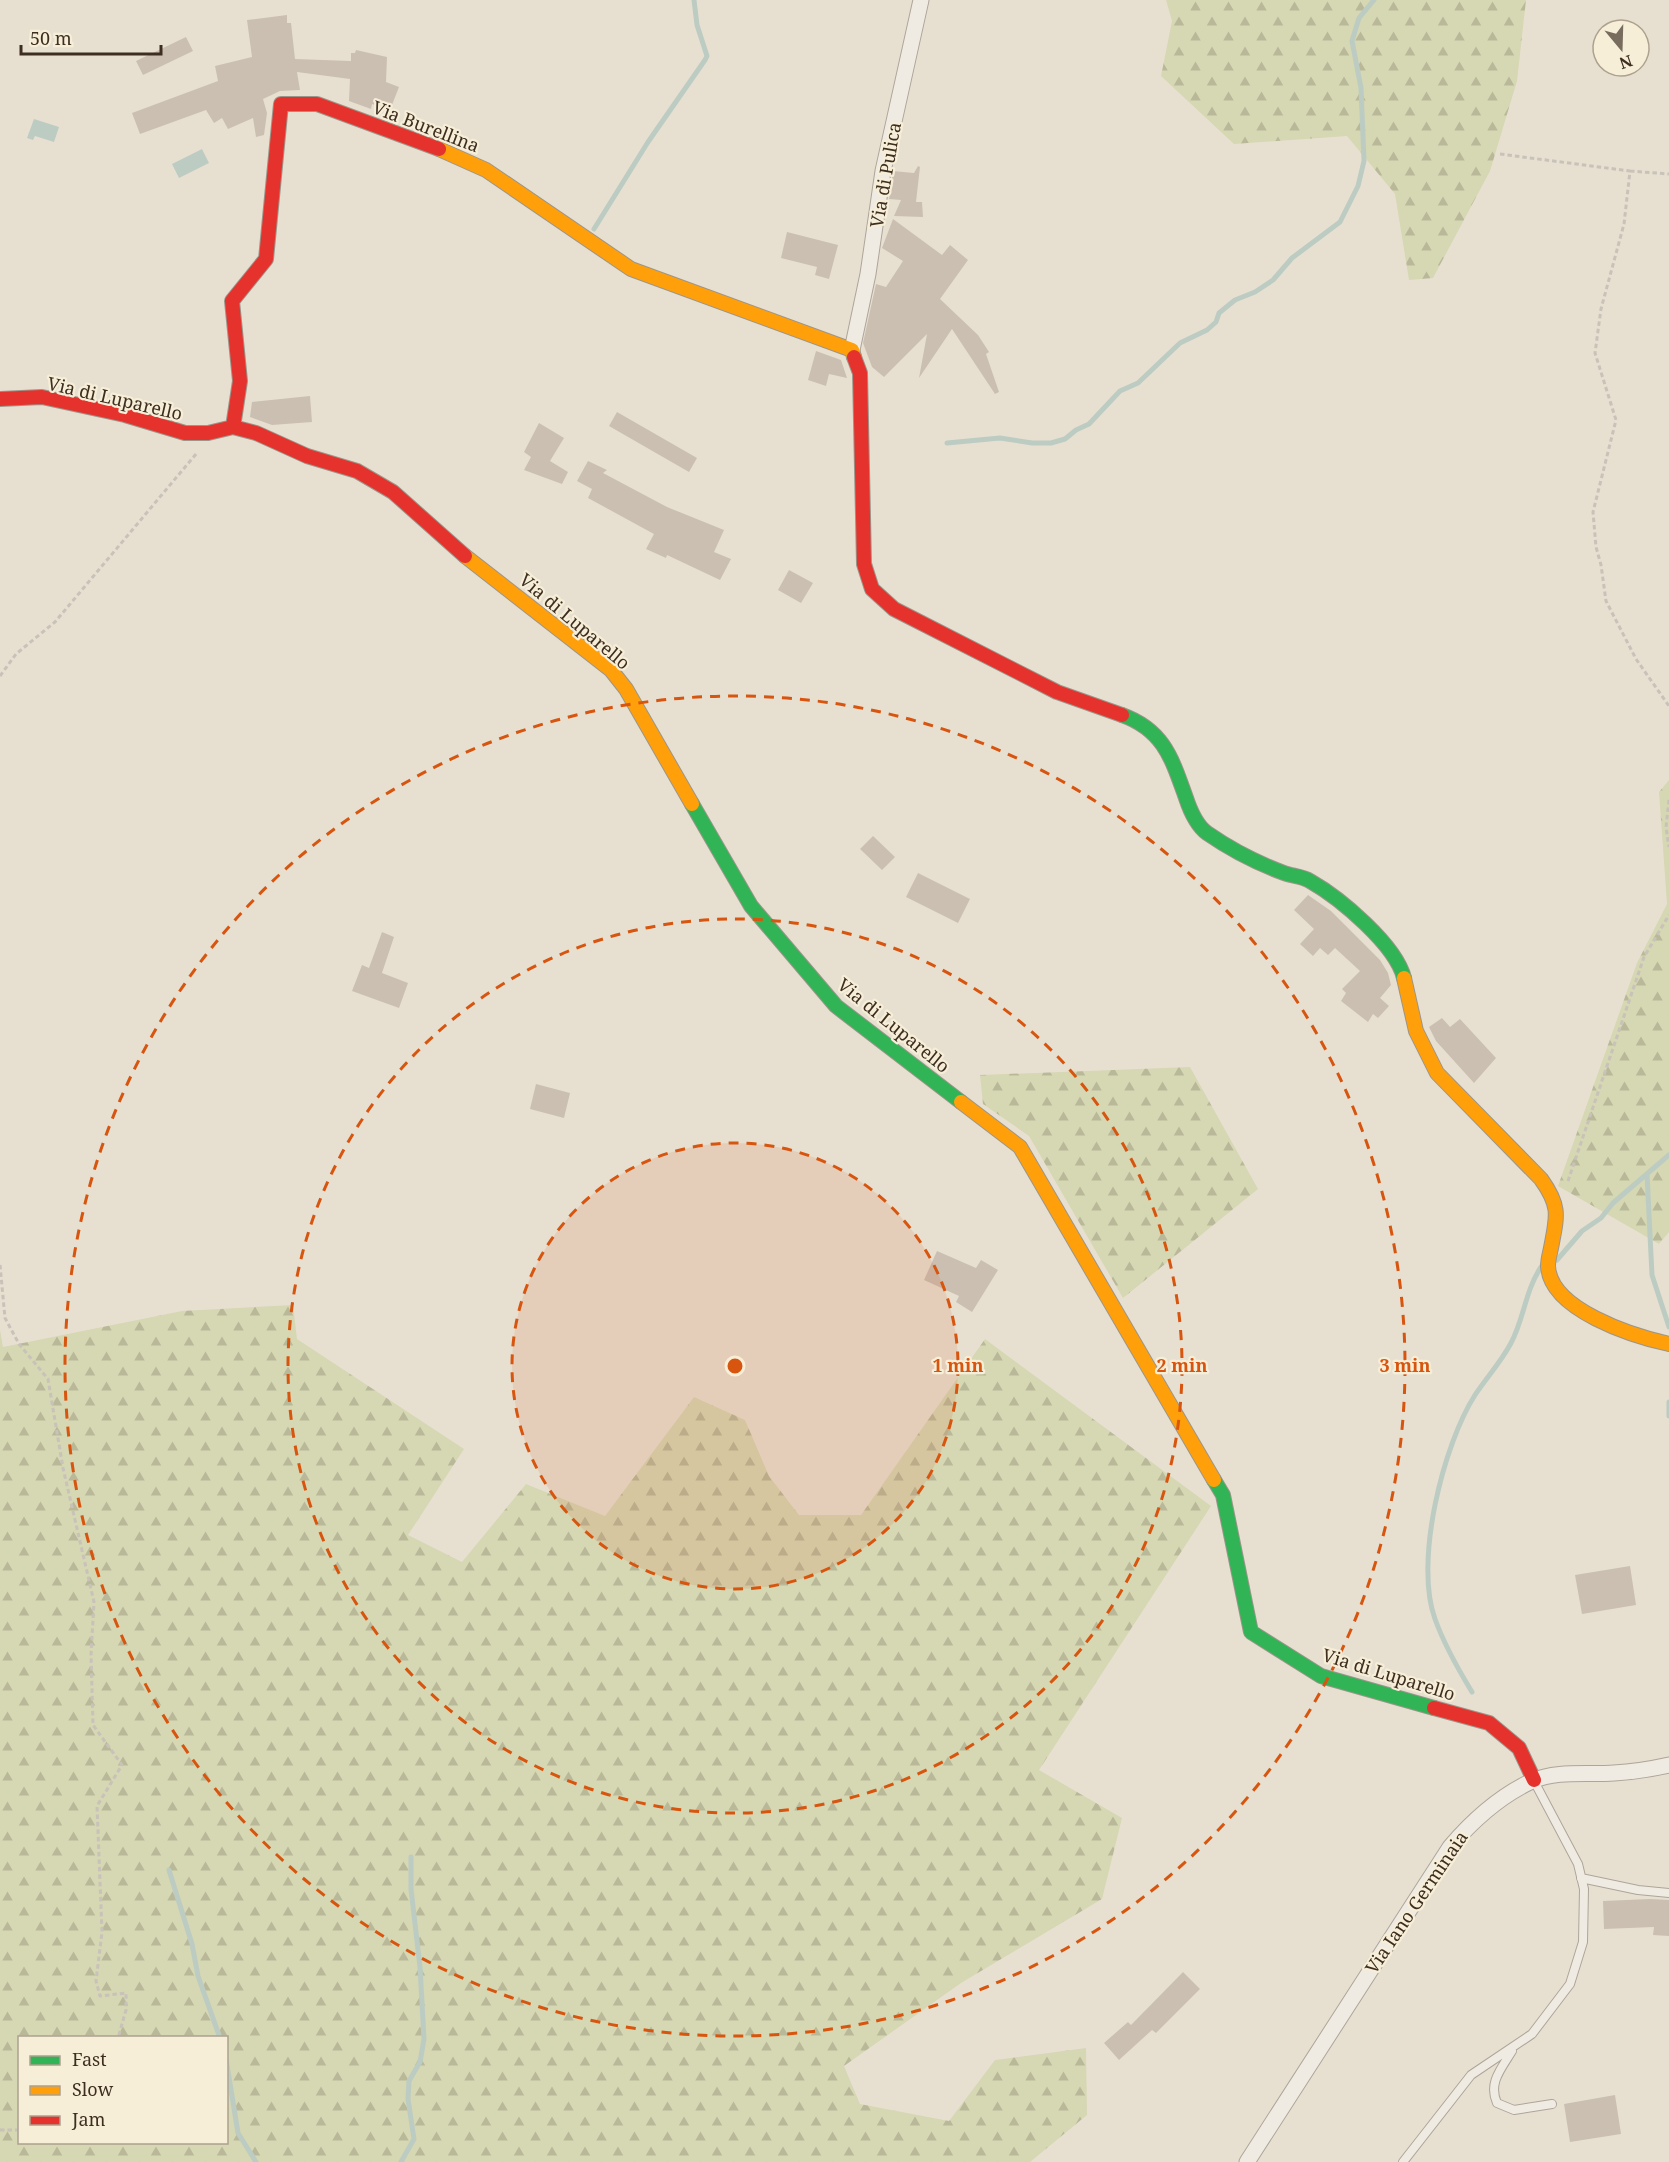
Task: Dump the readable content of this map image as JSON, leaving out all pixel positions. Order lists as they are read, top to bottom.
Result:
{
  "streets": {
    "street": [
      "Via Burellina",
      "Via di Pulica",
      "Via di Luparello",
      "Via Iano Germinaia"
    ]
  },
  "crossings": [
    ["Via Burellina", "Via di Pulica"],
    ["Via Burellina", "Via di Luparello"],
    ["Via di Luparello", "Via Iano Germinaia"]
  ],
  "legend": ["Fast", "Slow", "Jam"],
  "scale_bar": "50 m",
  "north": "bottom",
  "rings": ["1 min", "2 min", "3 min"]
}
